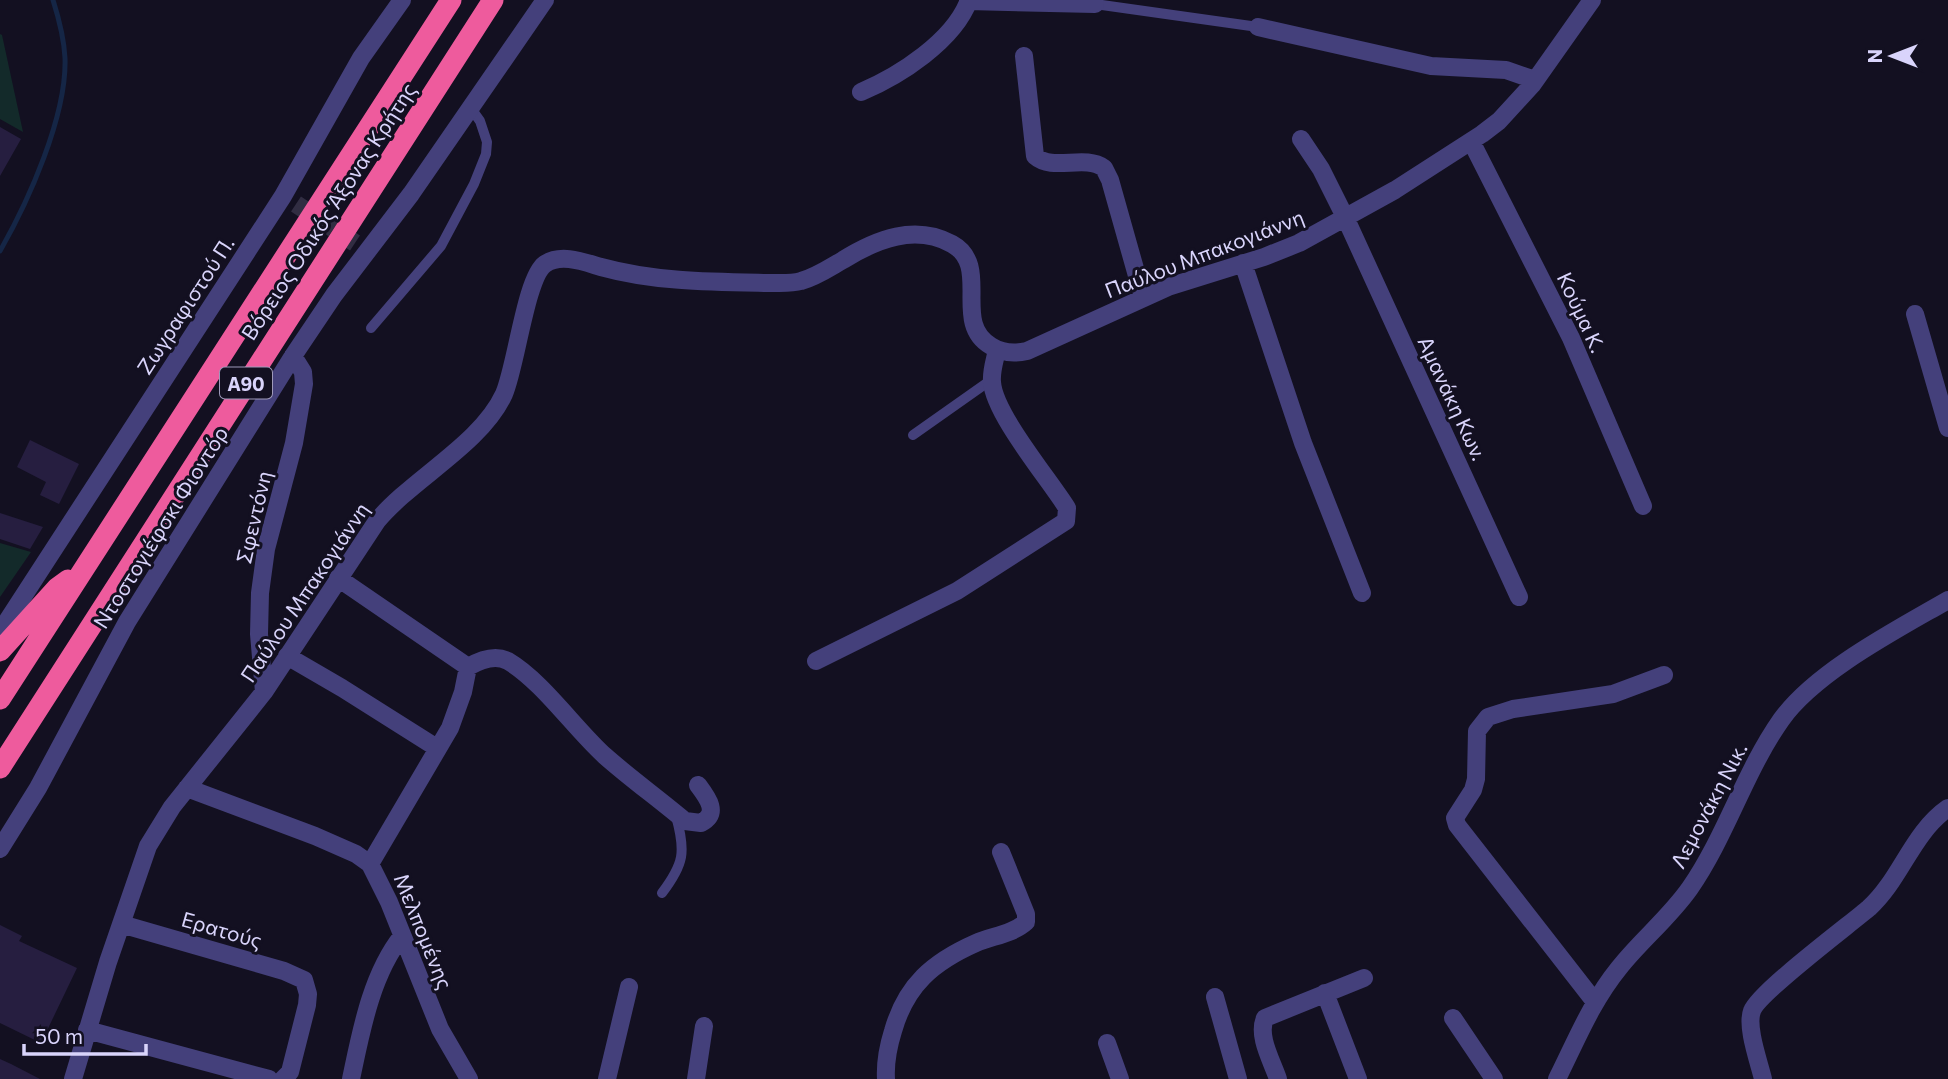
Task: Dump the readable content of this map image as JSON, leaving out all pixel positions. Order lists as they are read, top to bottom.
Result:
{
  "streets": {
    "highway": ["Βόρειος Οδικός Άξονας Κρήτης", "Α90"],
    "street": [
      "Παύλου Μπακογιάννη",
      "Ζωγραφιστού Π.",
      "Κούμα Κ.",
      "Αμανάκη Κων.",
      "Σφεντόνη",
      "Ντοστογιέφσκι Φιοντόρ",
      "Λεμονάκη Νικ.",
      "Ερατούς",
      "Μελπομένης"
    ]
  },
  "crossings": [
    ["Παύλου Μπακογιάννη", "Κούμα Κ."],
    ["Παύλου Μπακογιάννη", "Αμανάκη Κων."],
    ["Παύλου Μπακογιάννη", "Σφεντόνη"],
    ["Παύλου Μπακογιάννη", "Ερατούς"],
    ["Παύλου Μπακογιάννη", "Μελπομένης"],
    ["Σφεντόνη", "Ντοστογιέφσκι Φιοντόρ"]
  ],
  "scale_bar": "50 m",
  "north": "left"
}
